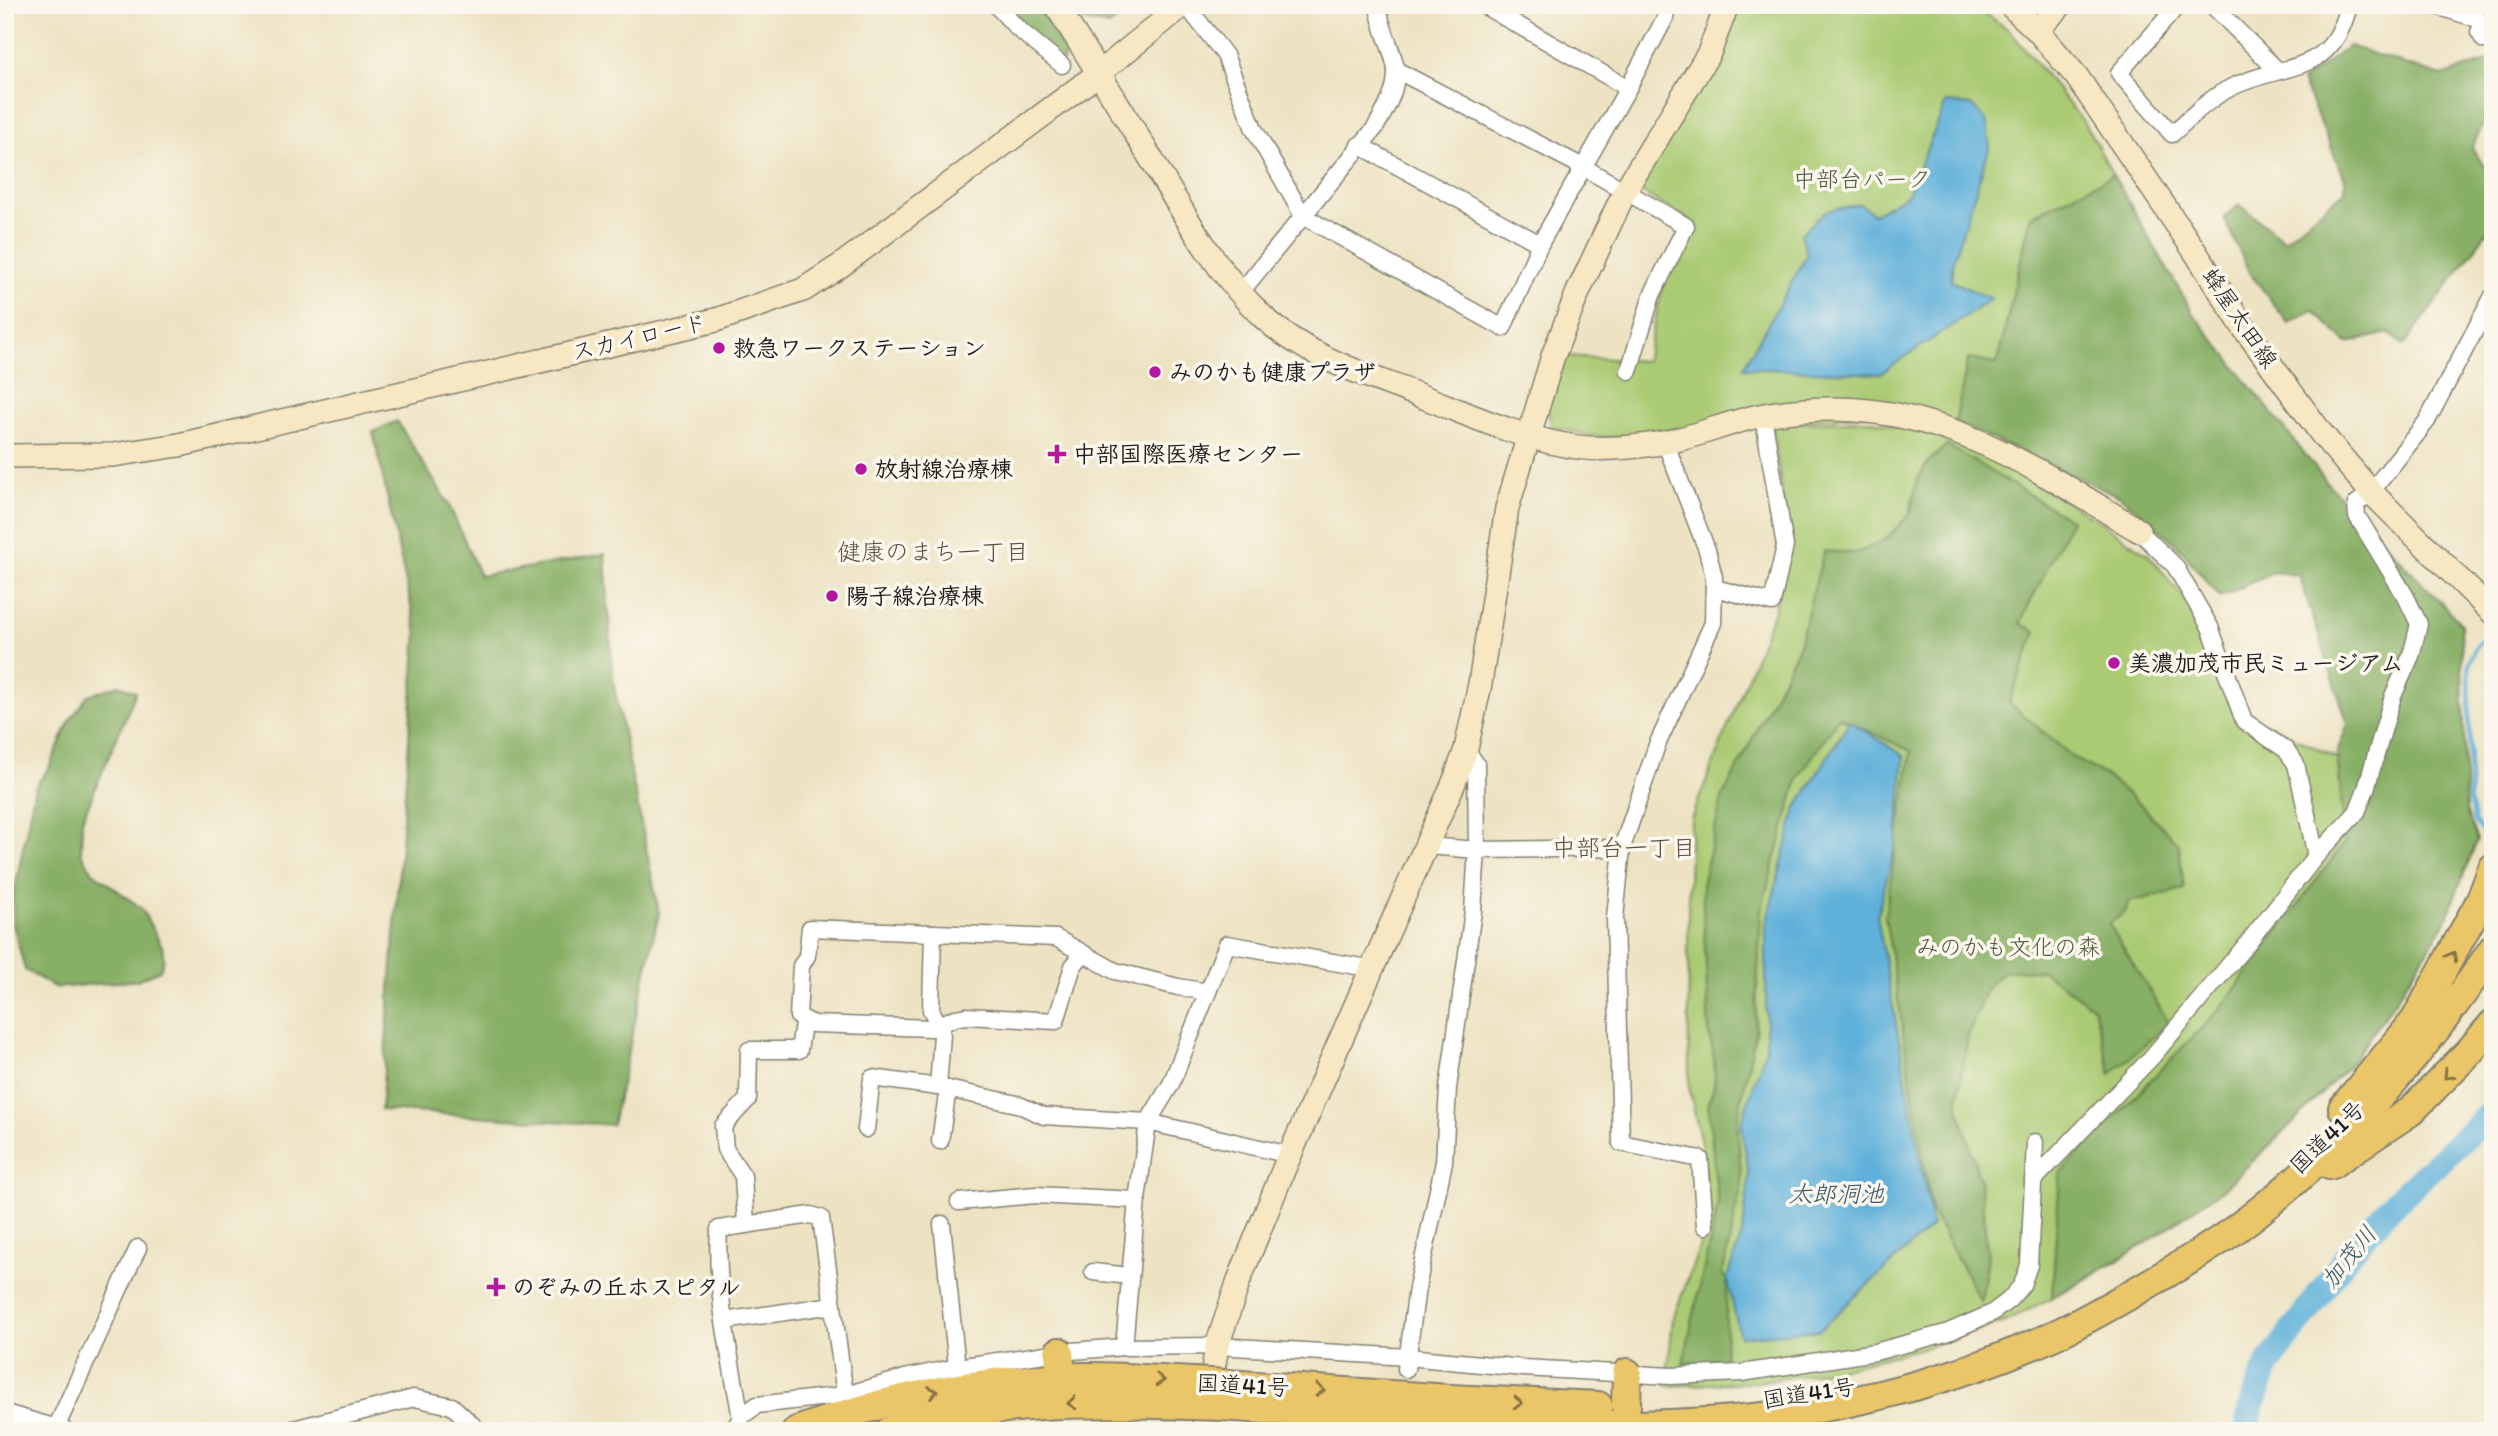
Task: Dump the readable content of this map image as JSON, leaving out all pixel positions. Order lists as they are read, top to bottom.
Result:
{
  "streets": {
    "highway": ["国道41号"],
    "street": ["蜂屋太田線", "スカイロード"]
  },
  "districts": ["健康のまち一丁目", "中部台一丁目"],
  "water": ["太郎洞池", "加茂川"],
  "parks": ["中部台パーク", "みのかも文化の森"],
  "places": {
    "other": [
      "救急ワークステーション",
      "みのかも健康プラザ",
      "放射線治療棟",
      "陽子線治療棟",
      "美濃加茂市民ミュージアム"
    ],
    "health": ["中部国際医療センター", "のぞみの丘ホスピタル"]
  }
}
